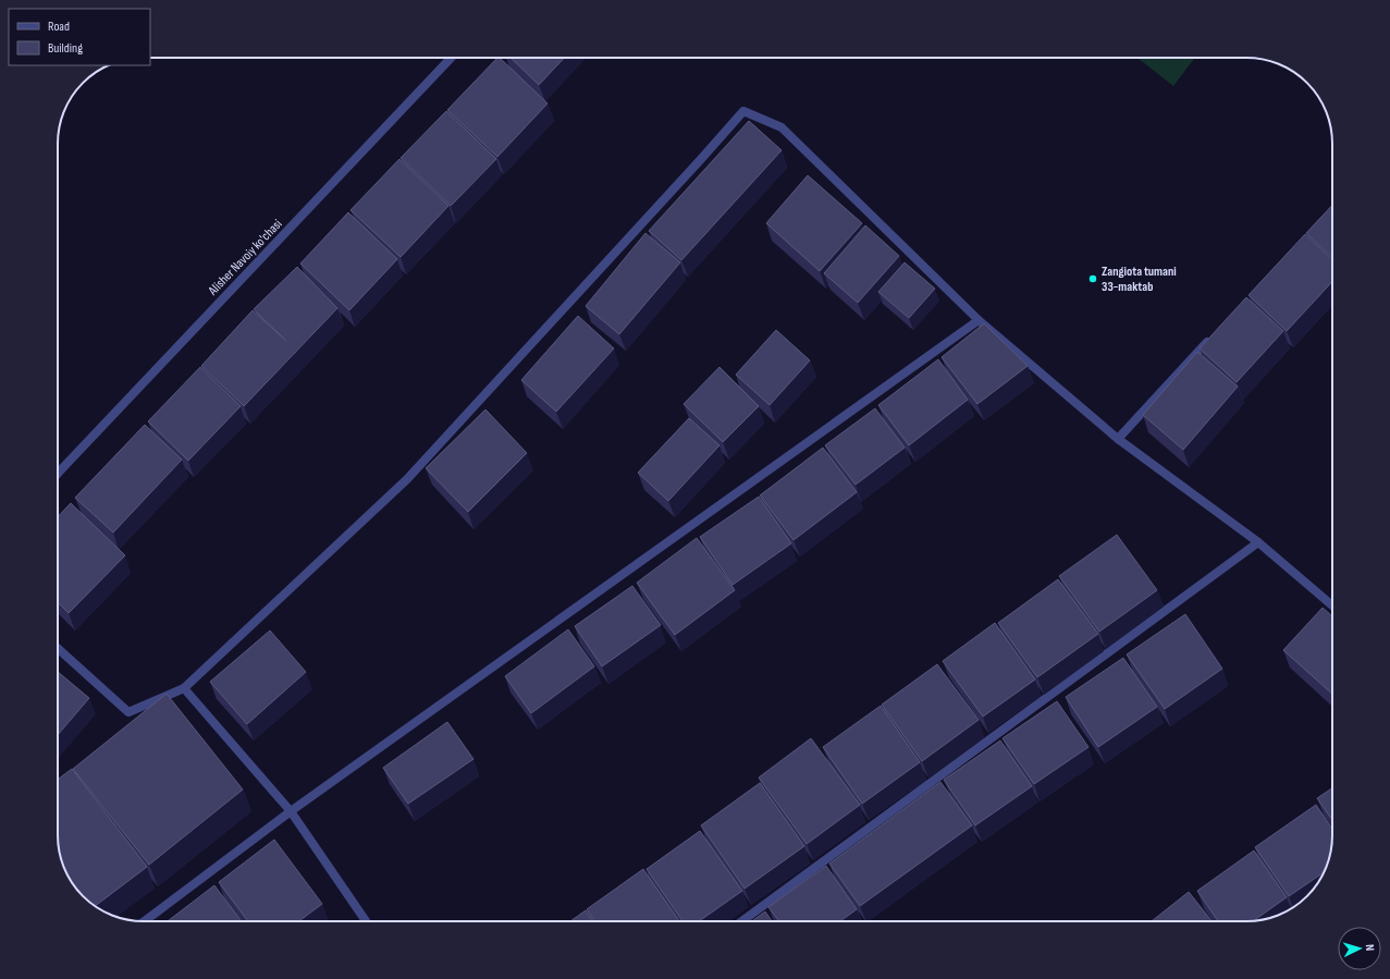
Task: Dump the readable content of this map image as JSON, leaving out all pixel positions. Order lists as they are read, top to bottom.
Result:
{
  "streets": {
    "street": ["Alisher Navoiy ko'chasi"]
  },
  "places": ["Zangiota tumani 33-maktab"],
  "legend": ["Road", "Building"],
  "north": "right"
}
